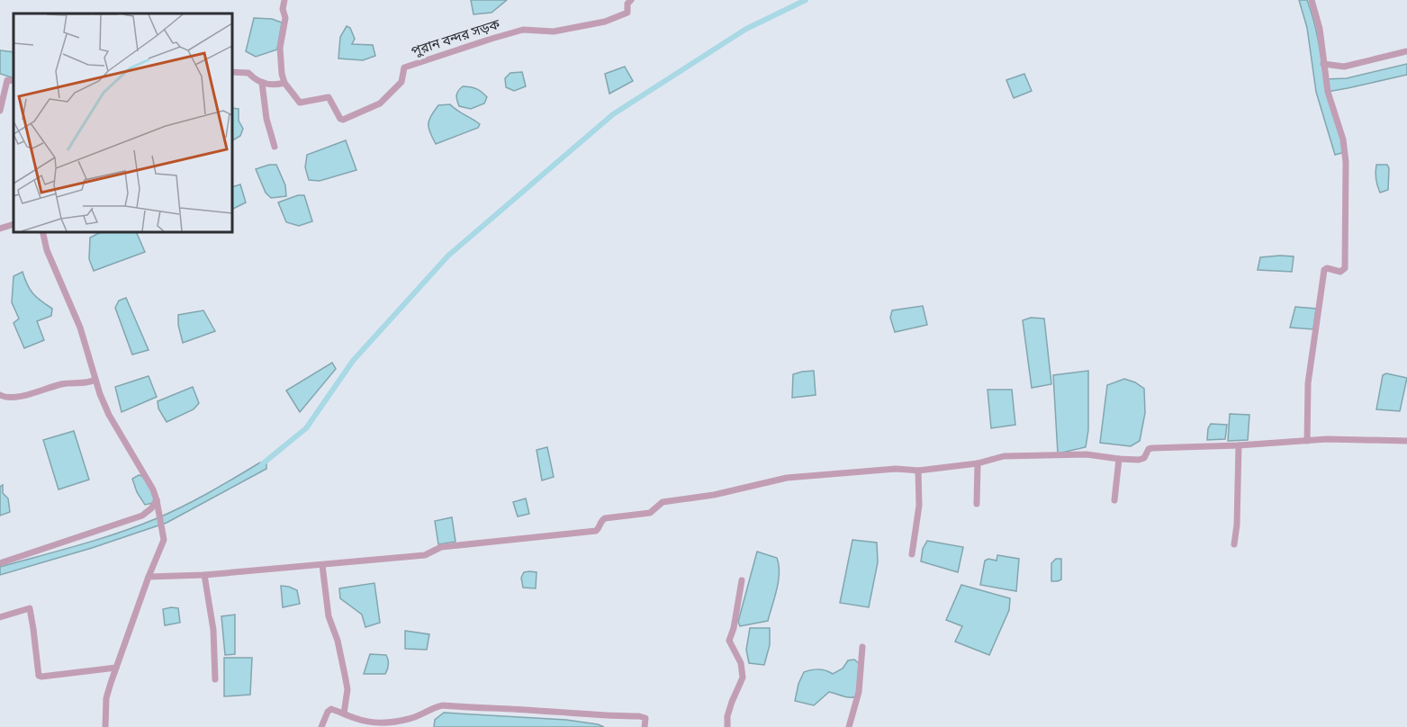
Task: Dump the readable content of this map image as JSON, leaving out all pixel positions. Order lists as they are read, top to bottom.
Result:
{
  "streets": {
    "street": ["পুরান বন্দর সড়ক"]
  }
}
